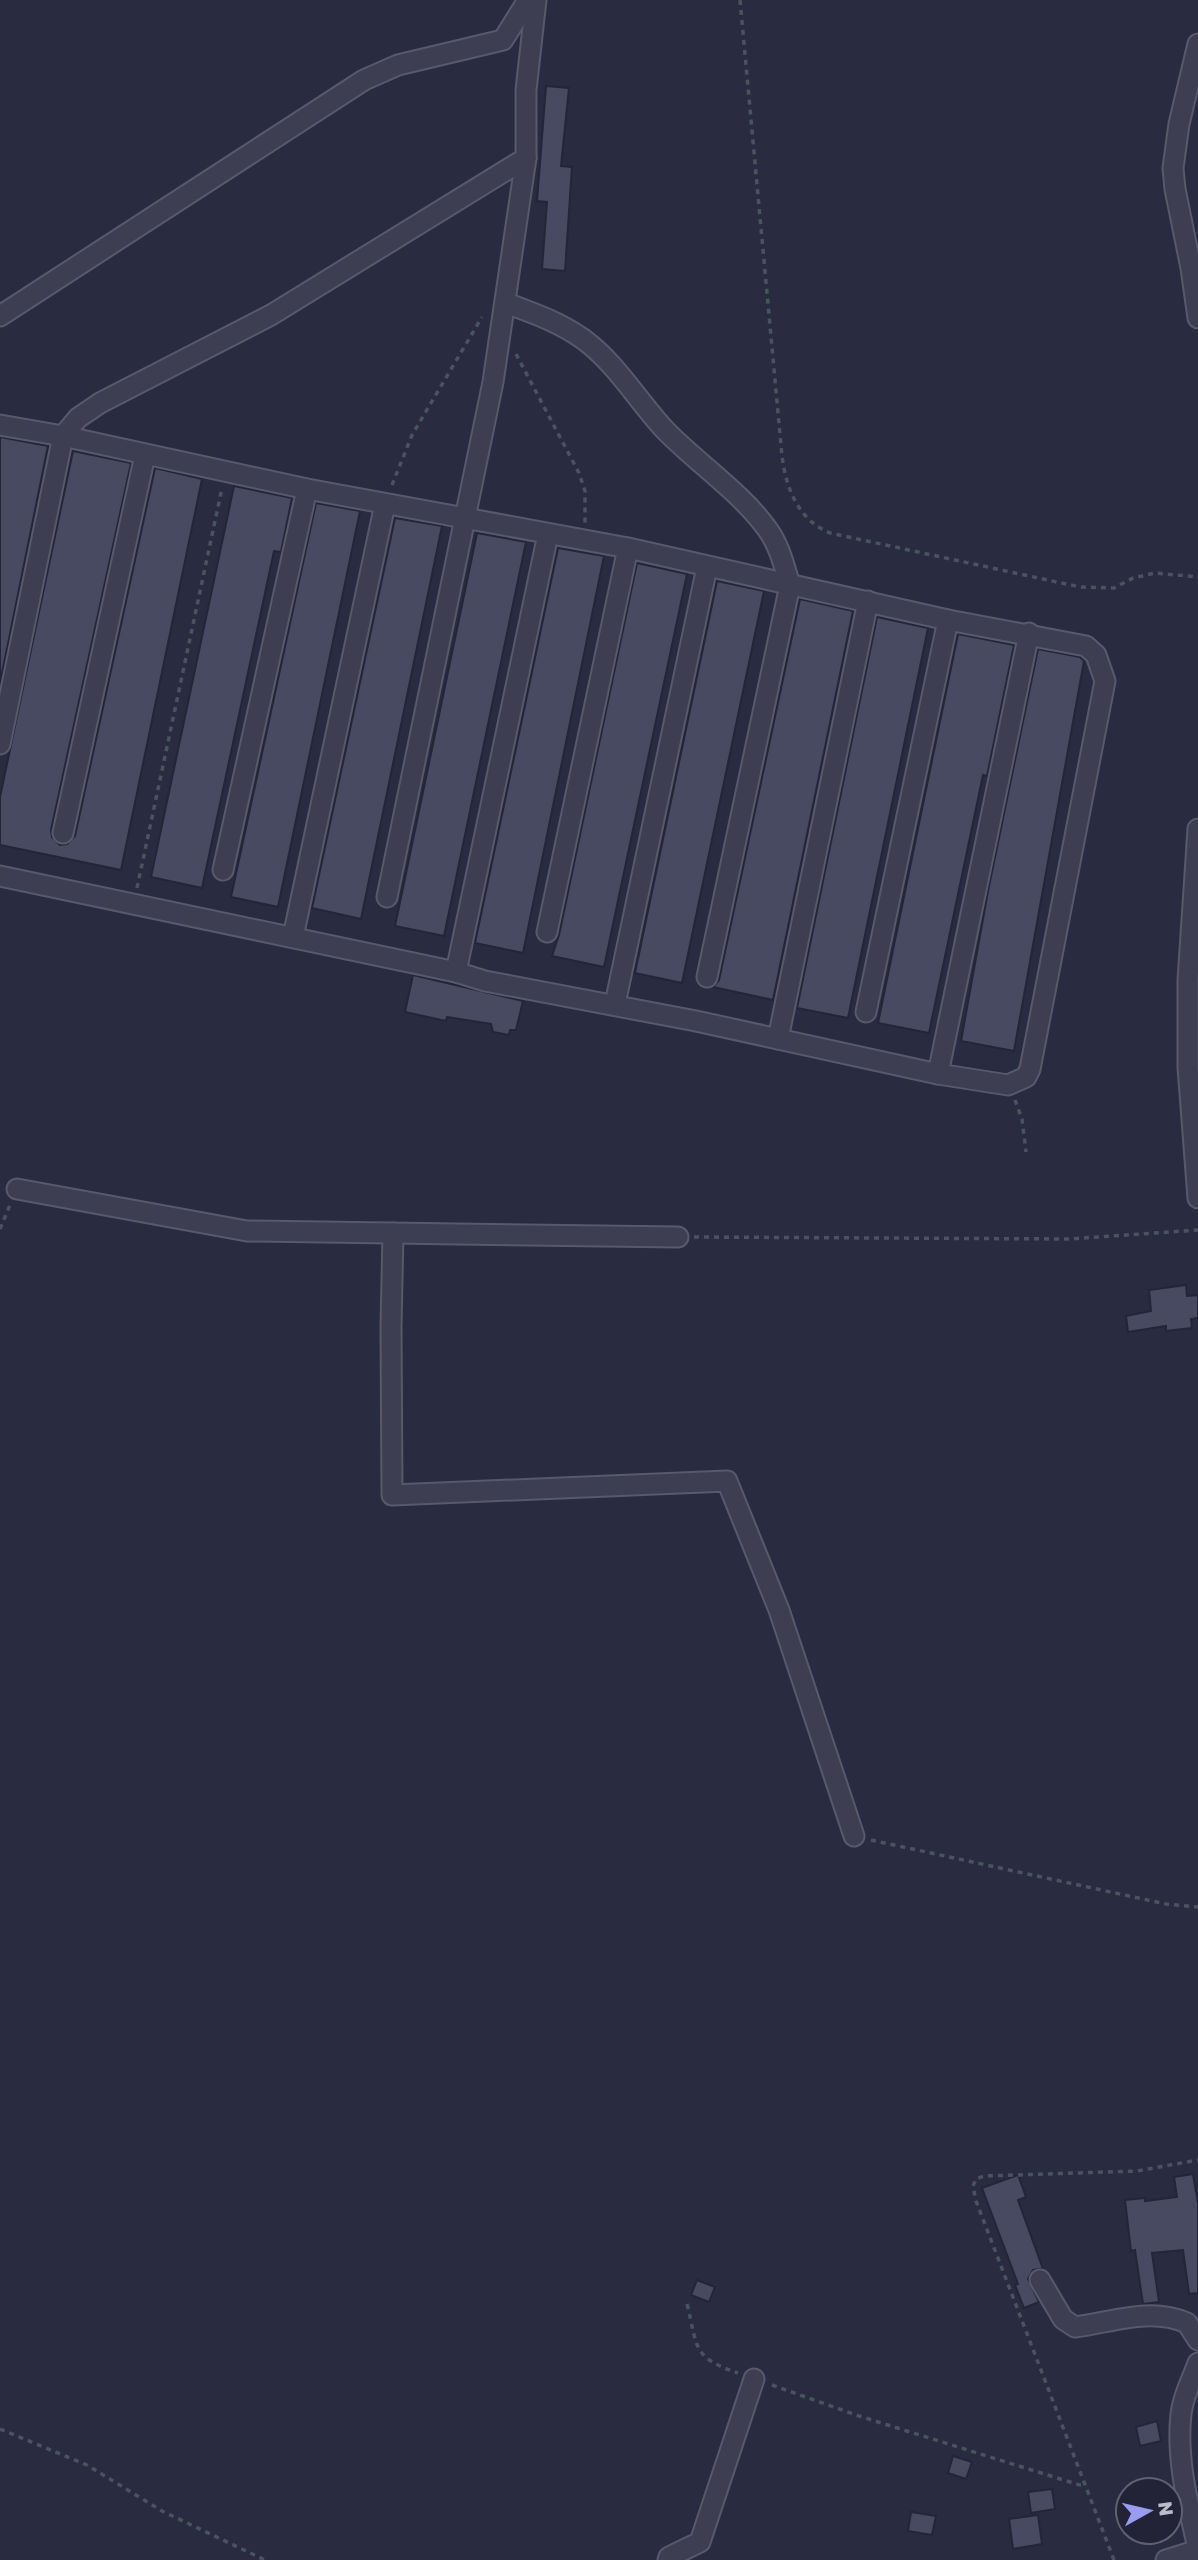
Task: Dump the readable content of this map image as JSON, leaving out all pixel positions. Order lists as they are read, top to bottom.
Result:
{
  "north": "right"
}
